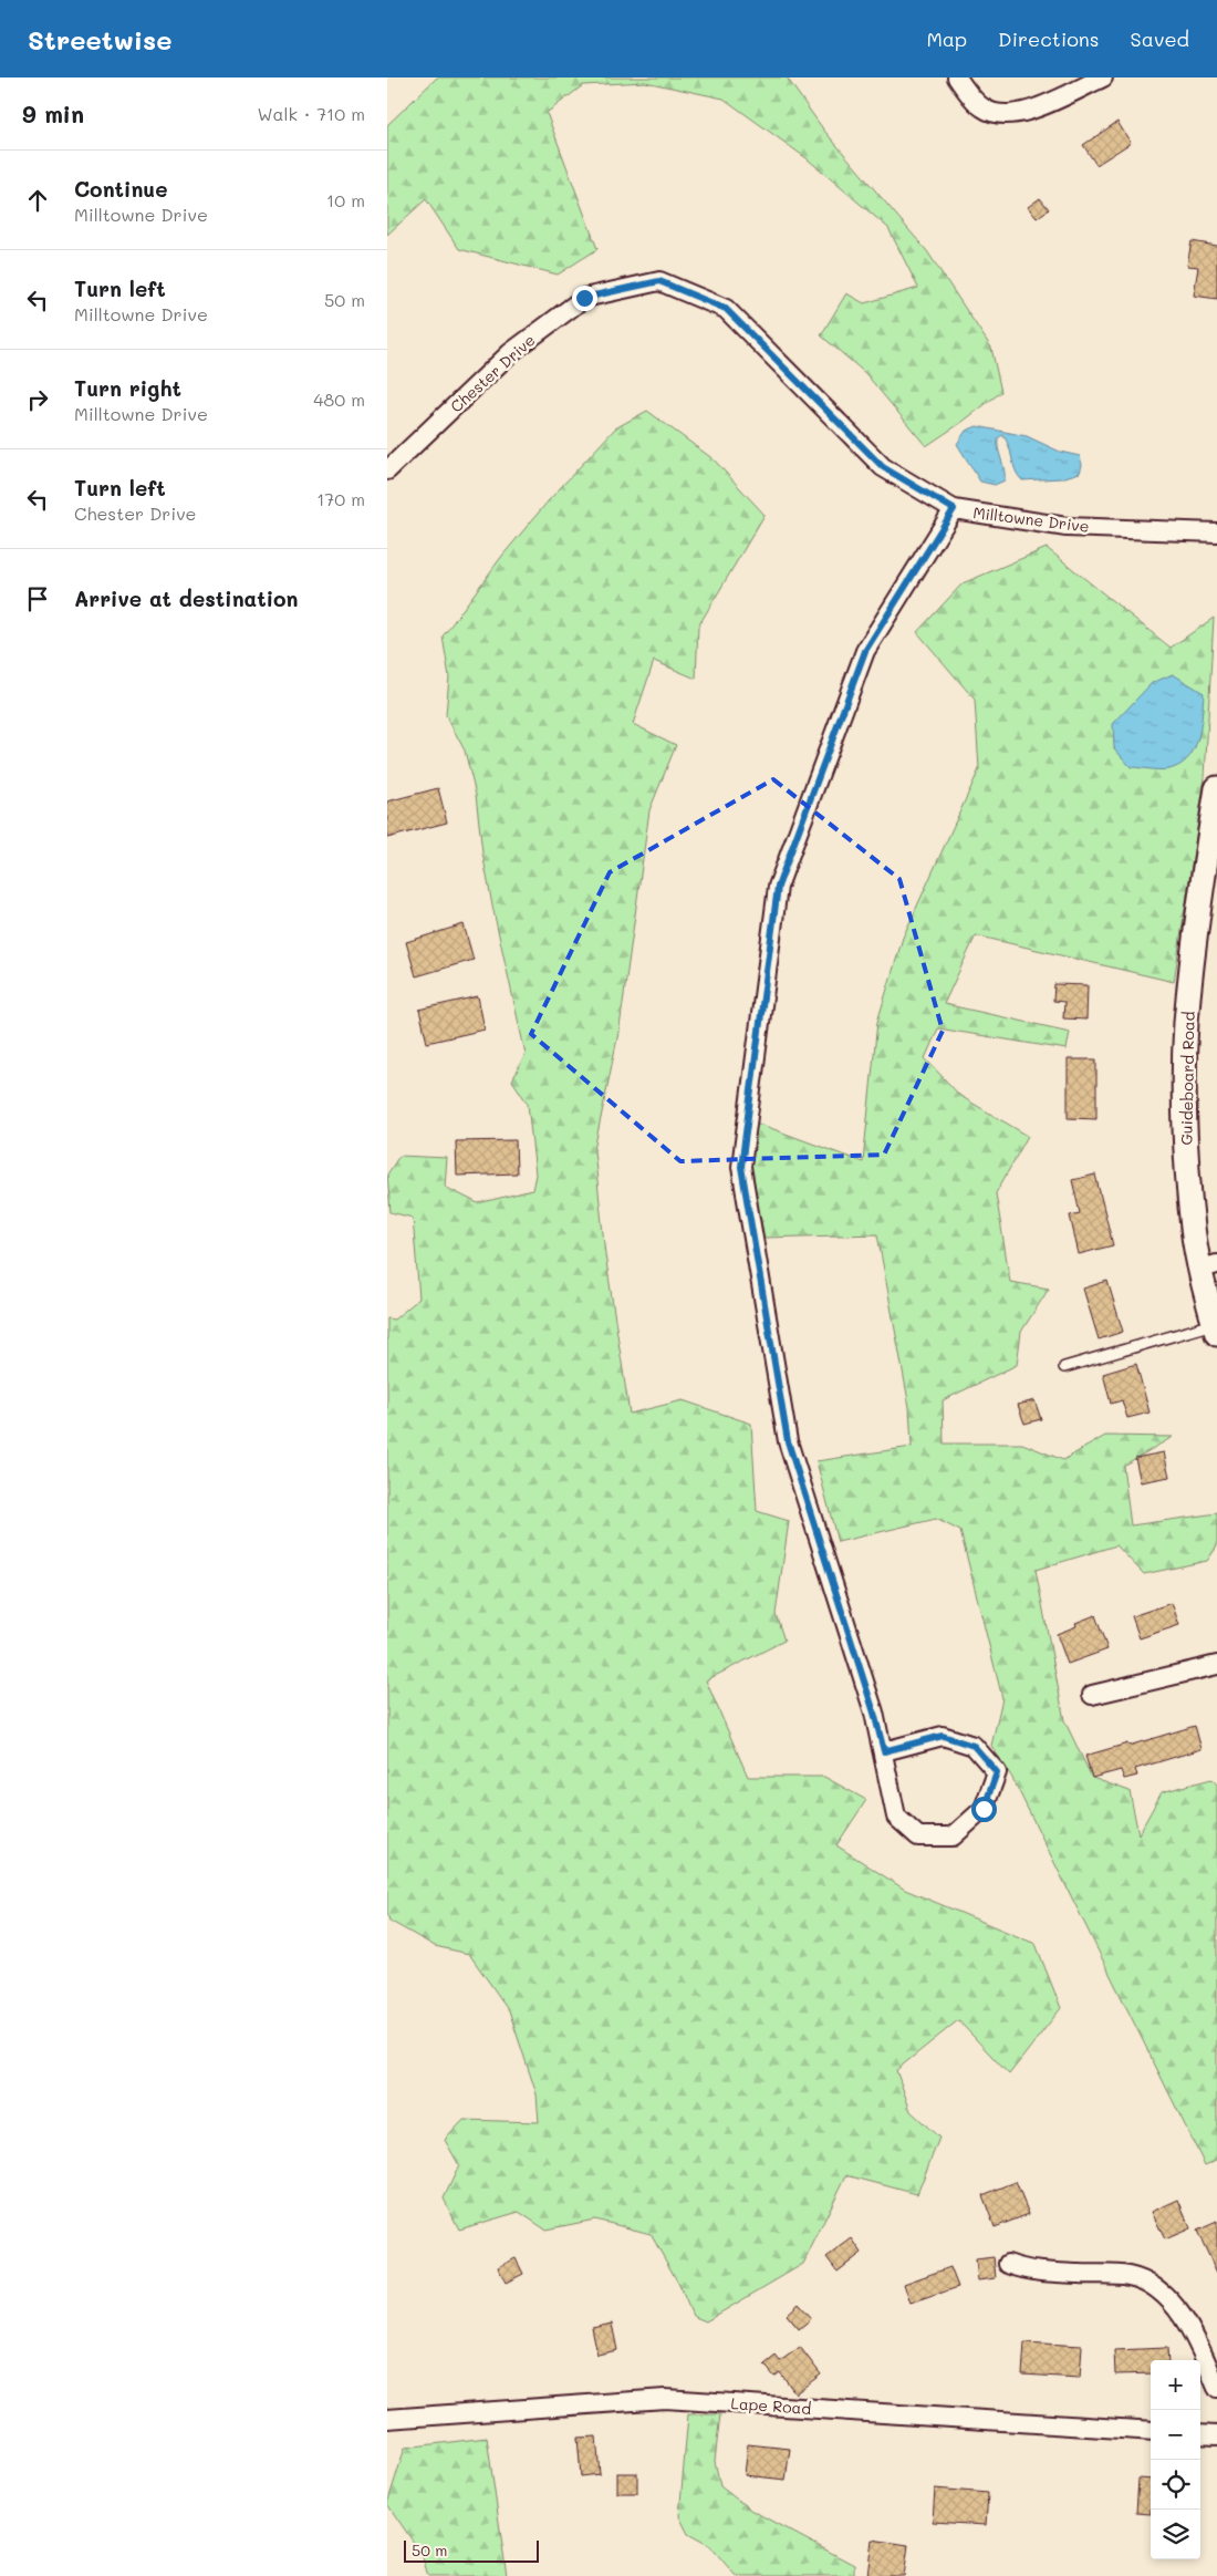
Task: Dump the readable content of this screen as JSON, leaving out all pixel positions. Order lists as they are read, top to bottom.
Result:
{
  "streets": {
    "street": [
      "Chester Drive",
      "Milltowne Drive",
      "Guideboard Road",
      "Lape Road"
    ]
  },
  "crossings": [
    ["Chester Drive", "Milltowne Drive"]
  ],
  "scale_bar": "50 m",
  "page": {
    "header": "Streetwise",
    "nav": ["Map", "Directions", "Saved"],
    "heading": ["9 min", "Walk · 710 m"],
    "list": [
      ["Continue", "Milltowne Drive", "10 m"],
      ["Turn left", "Milltowne Drive", "50 m"],
      ["Turn right", "Milltowne Drive", "480 m"],
      ["Turn left", "Chester Drive", "170 m"],
      "Arrive at destination"
    ],
    "map_buttons": ["+", "−"],
    "scale": "50 m"
  }
}
